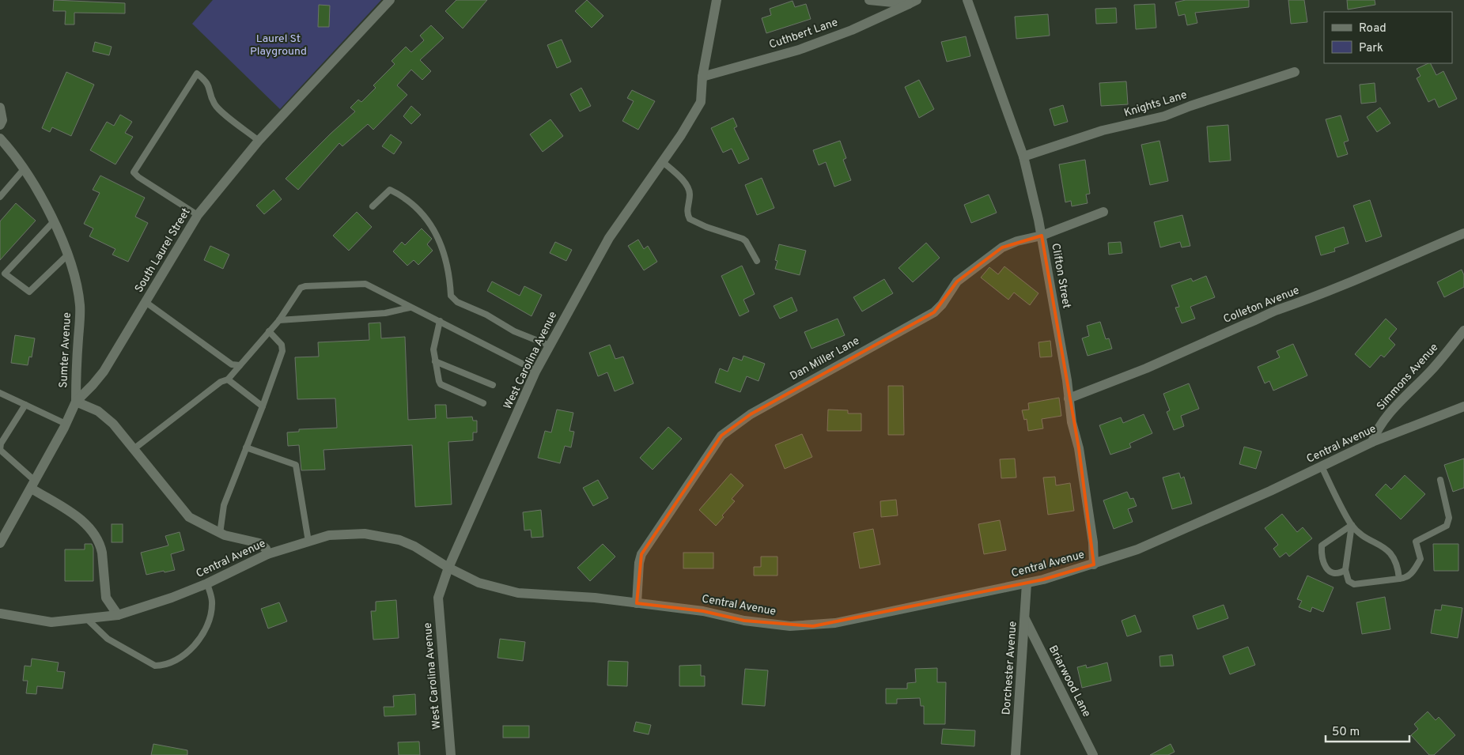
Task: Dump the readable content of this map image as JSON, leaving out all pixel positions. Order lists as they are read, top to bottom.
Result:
{
  "streets": {
    "street": [
      "Cuthbert Lane",
      "Knights Lane",
      "South Laurel Street",
      "Clifton Street",
      "Colleton Avenue",
      "Sumter Avenue",
      "Dan Miller Lane",
      "West Carolina Avenue",
      "Simmons Avenue",
      "Central Avenue",
      "Dorchester Avenue",
      "Briarwood Lane"
    ]
  },
  "crossings": [
    ["Cuthbert Lane", "West Carolina Avenue"],
    ["Knights Lane", "Clifton Street"],
    ["South Laurel Street", "Sumter Avenue"],
    ["Clifton Street", "Colleton Avenue"],
    ["Clifton Street", "Dan Miller Lane"],
    ["Clifton Street", "Central Avenue"],
    ["Sumter Avenue", "Central Avenue"],
    ["Dan Miller Lane", "Central Avenue"],
    ["West Carolina Avenue", "Central Avenue"],
    ["Simmons Avenue", "Central Avenue"],
    ["Central Avenue", "Dorchester Avenue"],
    ["Dorchester Avenue", "Briarwood Lane"]
  ],
  "parks": ["Laurel St Playground"],
  "legend": ["Road", "Park"],
  "scale_bar": "50 m"
}
